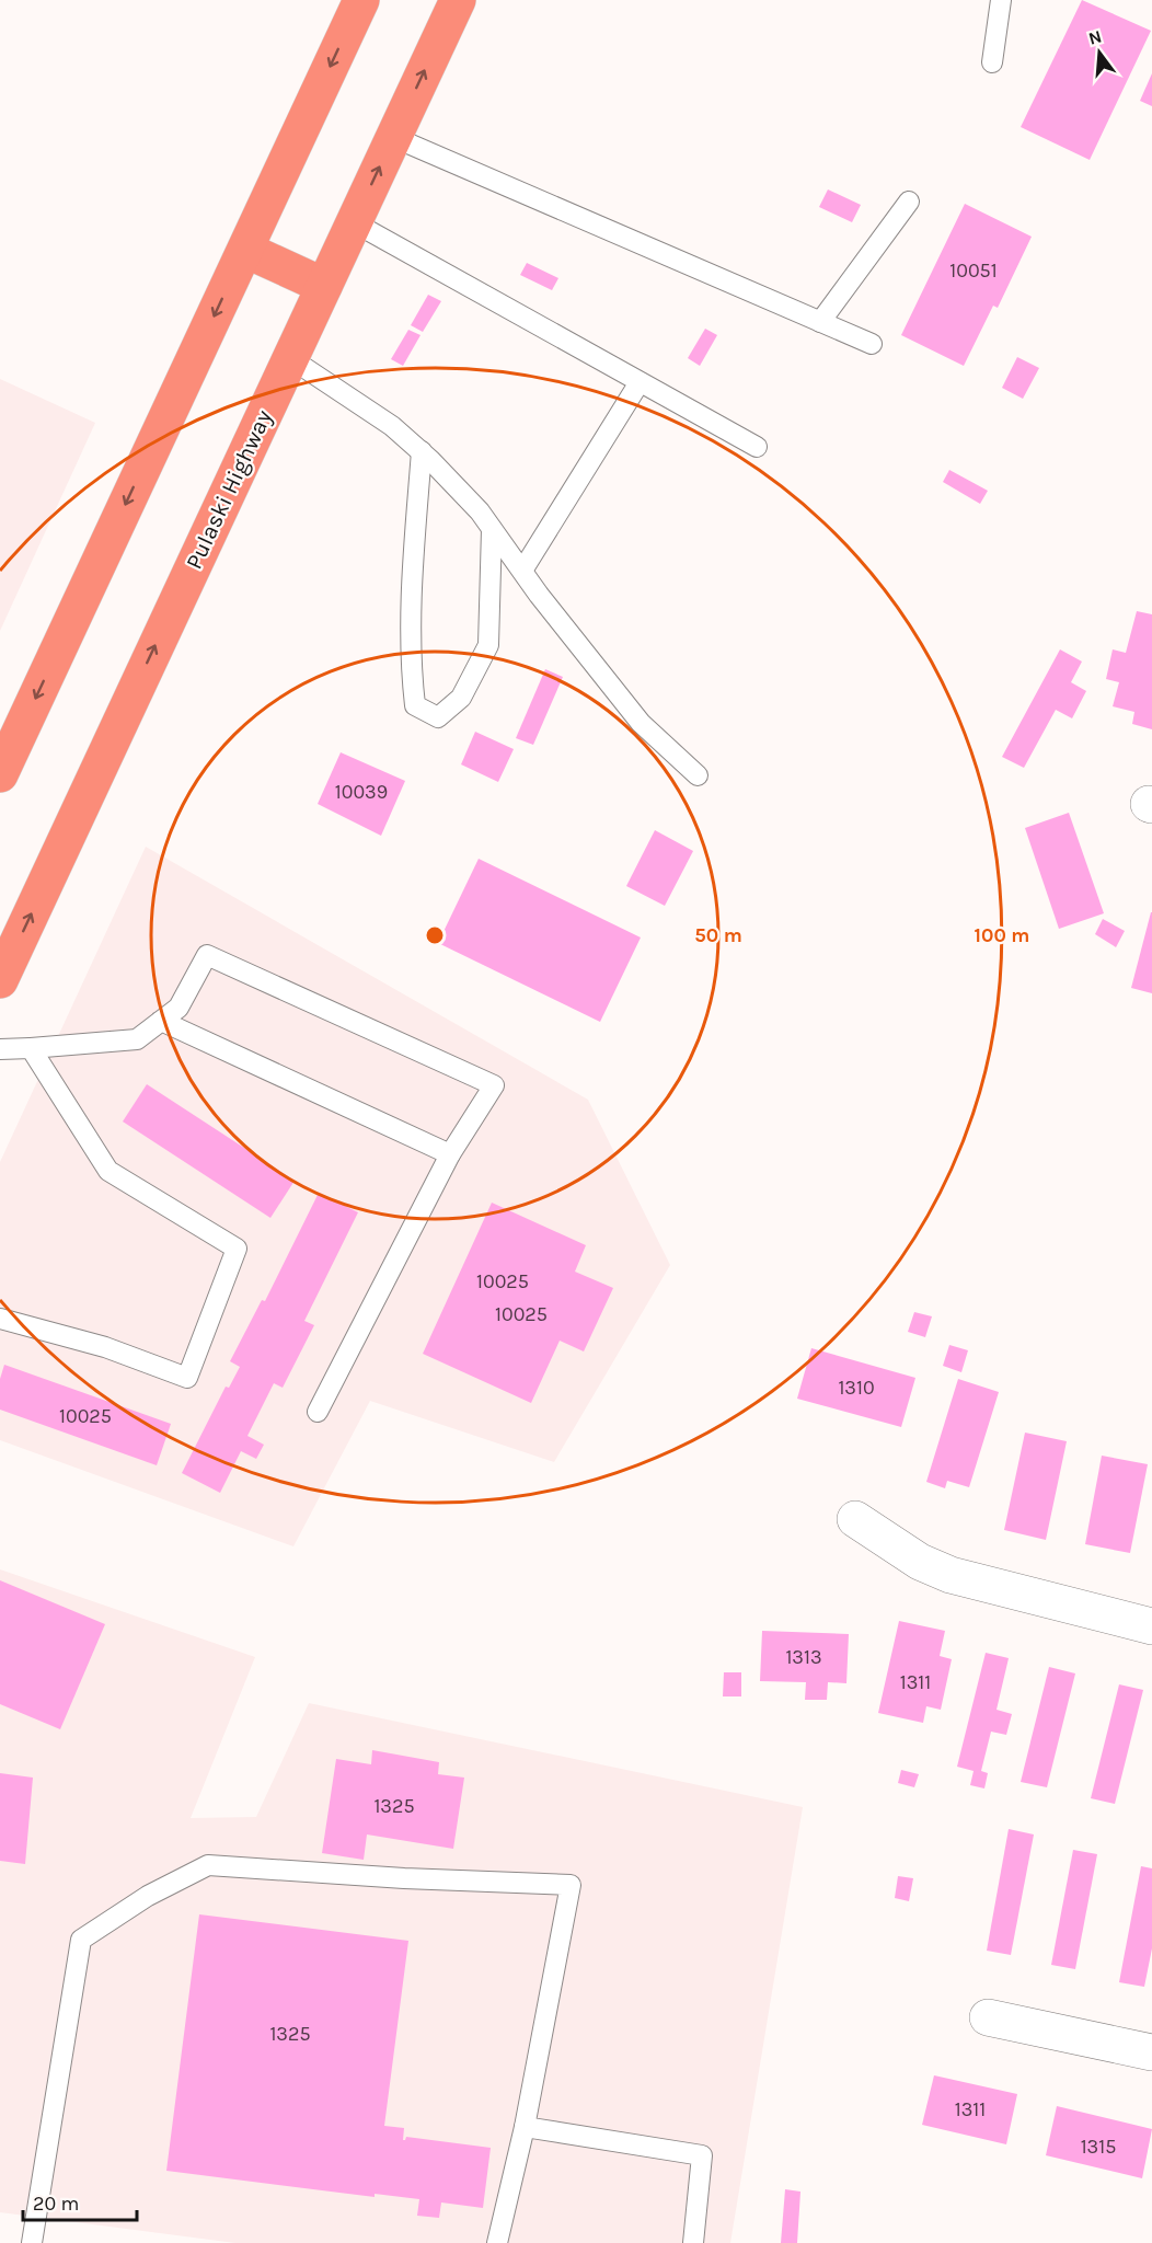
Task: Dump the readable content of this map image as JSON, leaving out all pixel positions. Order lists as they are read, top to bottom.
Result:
{
  "streets": {
    "highway": ["Pulaski Highway"]
  },
  "house_numbers": [
    "10051",
    "10039",
    "10025",
    "10025",
    "1310",
    "10025",
    "1313",
    "1311",
    "1325",
    "1325",
    "1311",
    "1315"
  ],
  "scale_bar": "20 m",
  "north": "top",
  "rings": ["50 m", "100 m"]
}
